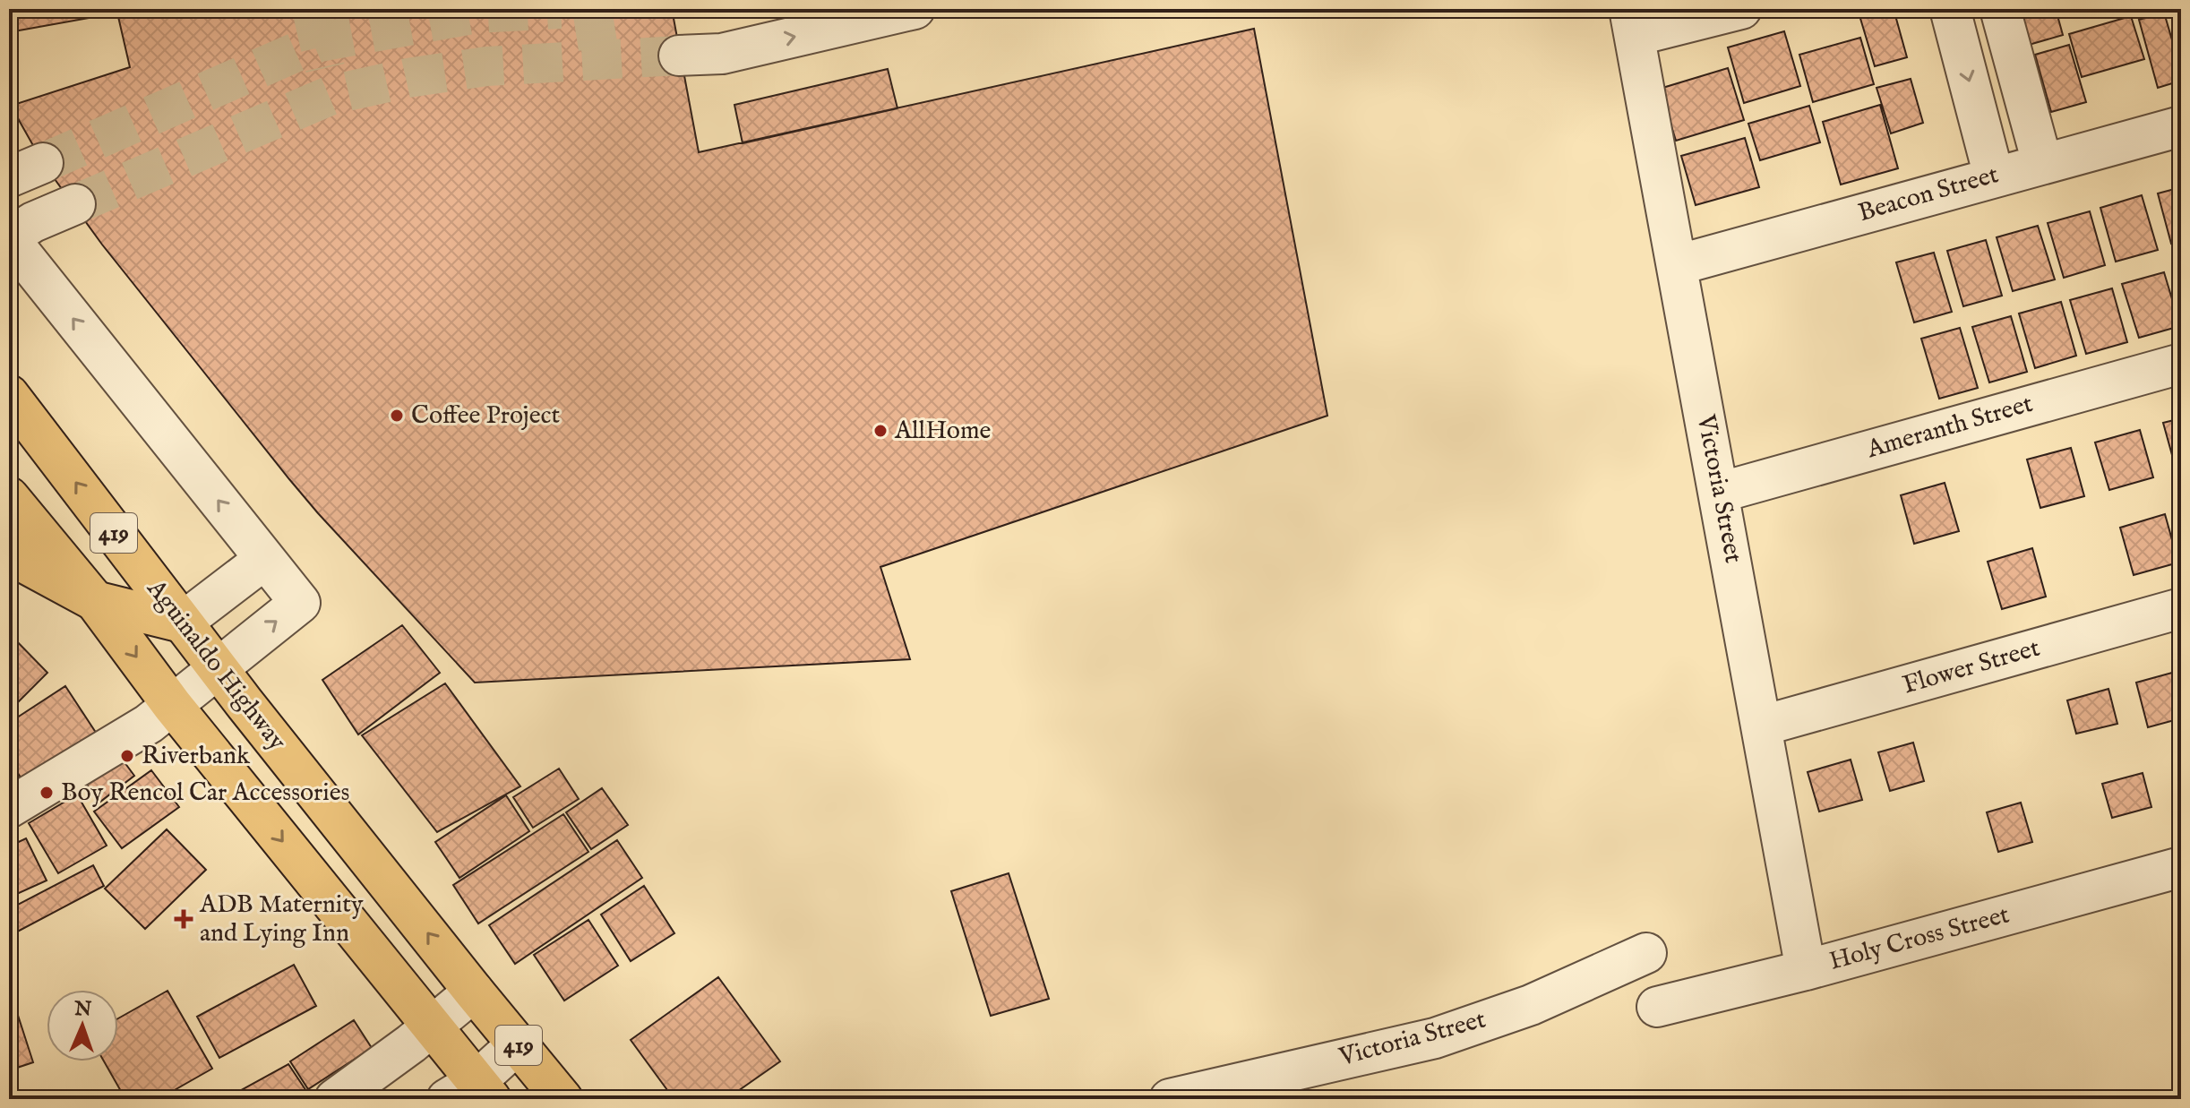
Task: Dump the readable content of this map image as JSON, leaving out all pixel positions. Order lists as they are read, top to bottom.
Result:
{
  "streets": {
    "main road": ["419", "Aguinaldo Highway"],
    "street": [
      "Beacon Street",
      "Ameranth Street",
      "Victoria Street",
      "Flower Street",
      "Holy Cross Street"
    ]
  },
  "crossings": [
    ["Beacon Street", "Victoria Street"],
    ["Ameranth Street", "Victoria Street"],
    ["Victoria Street", "Flower Street"],
    ["Victoria Street", "Holy Cross Street"]
  ],
  "places": {
    "other": [
      "Coffee Project",
      "AllHome",
      "Riverbank",
      "Boy Rencol Car Accessories"
    ],
    "health": ["ADB Maternity and Lying Inn"]
  },
  "north": "top"
}
